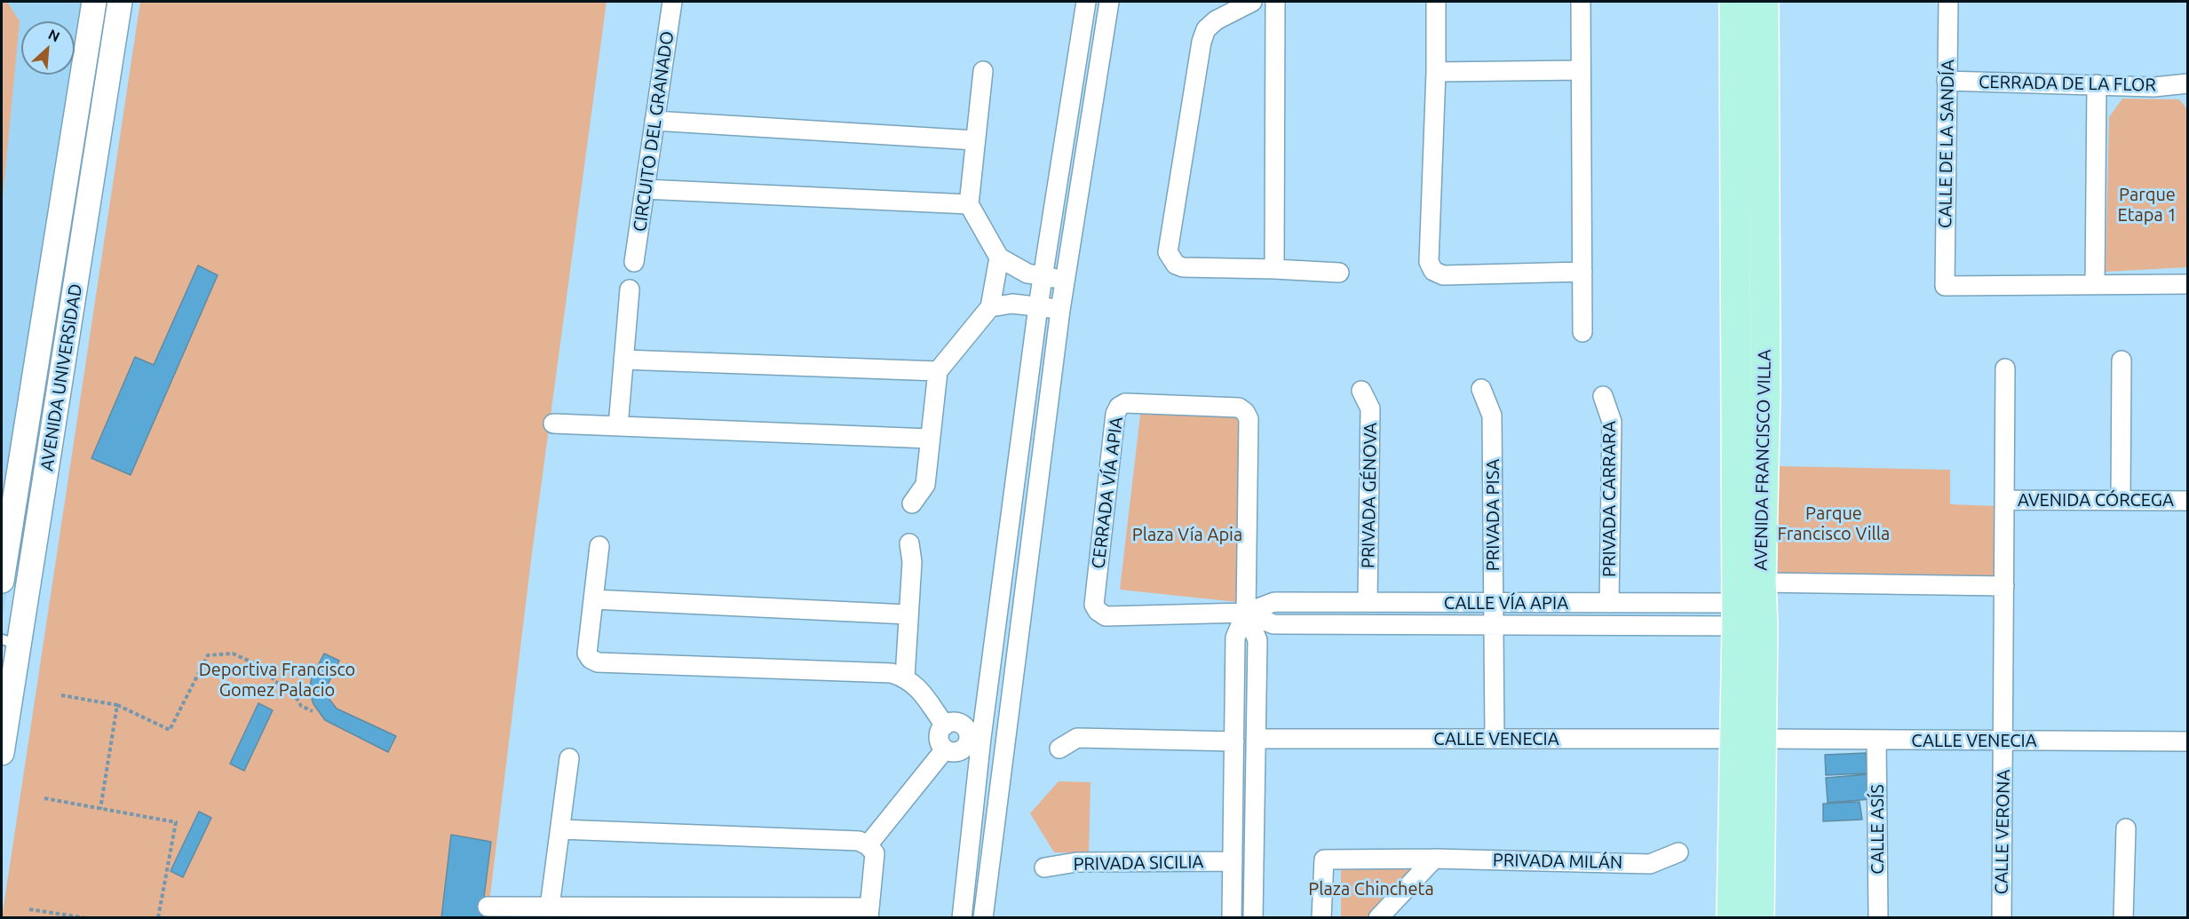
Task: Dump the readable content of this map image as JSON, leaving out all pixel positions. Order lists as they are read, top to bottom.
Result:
{
  "streets": {
    "main road": ["AVENIDA FRANCISCO VILLA"],
    "street": [
      "CERRADA DE LA FLOR",
      "CIRCUITO DEL GRANADO",
      "CALLE DE LA SANDÍA",
      "AVENIDA UNIVERSIDAD",
      "CERRADA VÍA APIA",
      "PRIVADA GÉNOVA",
      "PRIVADA CARRARA",
      "AVENIDA CÓRCEGA",
      "PRIVADA PISA",
      "CALLE VÍA APIA",
      "CALLE VENECIA",
      "CALLE ASÍS",
      "CALLE VERONA",
      "PRIVADA MILÁN",
      "PRIVADA SICILIA"
    ]
  },
  "crossings": [
    ["CERRADA DE LA FLOR", "CALLE DE LA SANDÍA"],
    ["AVENIDA FRANCISCO VILLA", "CALLE VÍA APIA"],
    ["AVENIDA FRANCISCO VILLA", "CALLE VENECIA"],
    ["CERRADA VÍA APIA", "CALLE VÍA APIA"],
    ["PRIVADA GÉNOVA", "CALLE VÍA APIA"],
    ["PRIVADA CARRARA", "CALLE VÍA APIA"],
    ["AVENIDA CÓRCEGA", "CALLE VERONA"],
    ["PRIVADA PISA", "CALLE VÍA APIA"],
    ["PRIVADA PISA", "CALLE VENECIA"],
    ["CALLE VENECIA", "CALLE ASÍS"],
    ["CALLE VENECIA", "CALLE VERONA"]
  ],
  "parks": [
    "Parque Etapa 1",
    "Parque Francisco Villa",
    "Plaza Vía Apia",
    "Deportiva Francisco Gomez Palacio",
    "Plaza Chincheta"
  ],
  "north": "top right"
}
